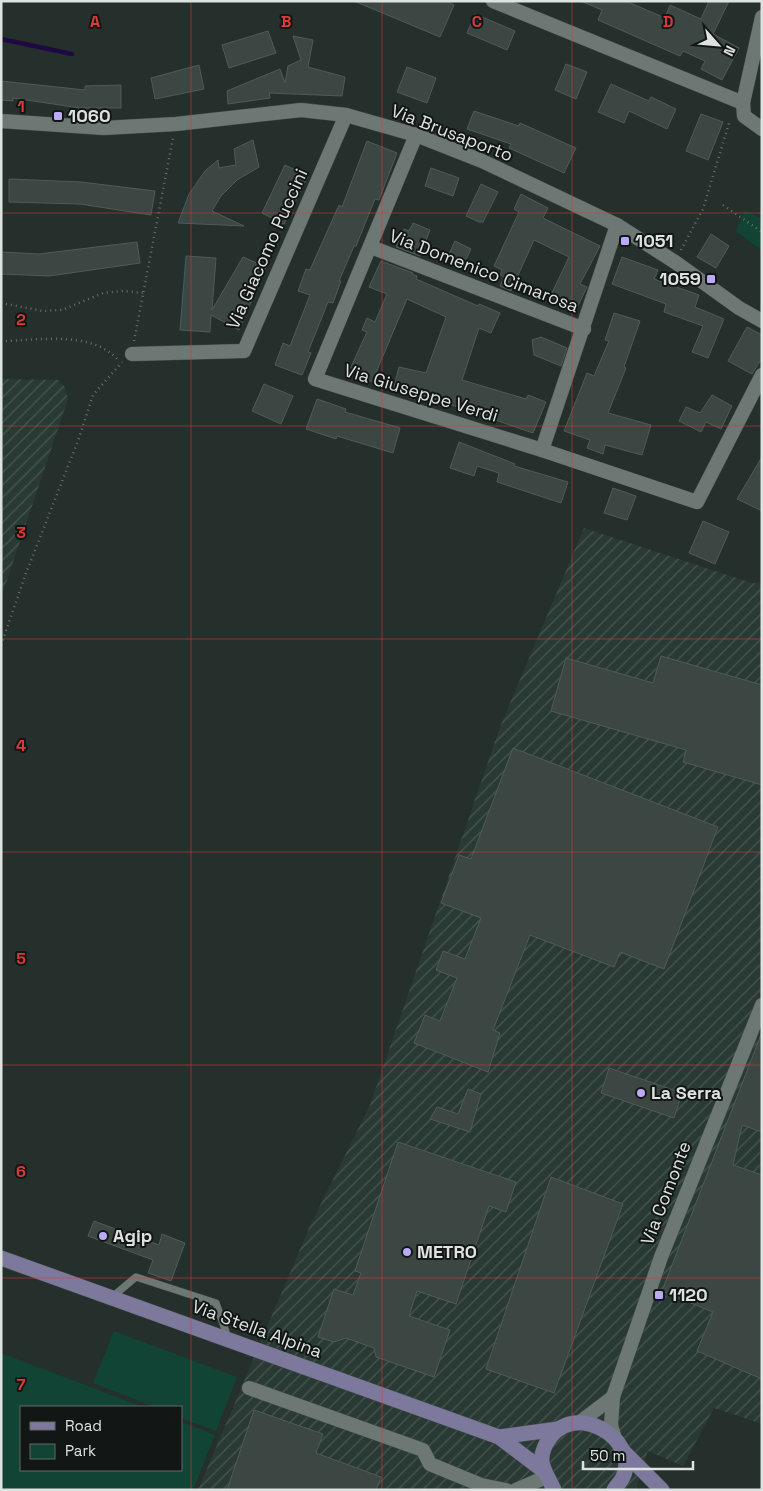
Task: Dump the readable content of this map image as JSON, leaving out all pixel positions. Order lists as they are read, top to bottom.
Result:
{
  "streets": {
    "street": [
      "Via Brusaporto",
      "Via Giacomo Puccini",
      "Via Domenico Cimarosa",
      "Via Giuseppe Verdi",
      "Via Comonte",
      "Via Stella Alpina"
    ]
  },
  "crossings": [
    ["Via Brusaporto", "Via Giacomo Puccini"],
    ["Via Brusaporto", "Via Giuseppe Verdi"],
    ["Via Domenico Cimarosa", "Via Giuseppe Verdi"]
  ],
  "places": {
    "transit": [
      "1060",
      "1051",
      "1059",
      "1120"
    ],
    "other": ["La Serra", "Agip", "METRO"]
  },
  "legend": ["Road", "Park"],
  "scale_bar": "50 m",
  "north": "bottom right",
  "grid": {
    "columns": [
      "A",
      "B",
      "C",
      "D"
    ],
    "rows": [
      "1",
      "2",
      "3",
      "4",
      "5",
      "6",
      "7"
    ]
  }
}
